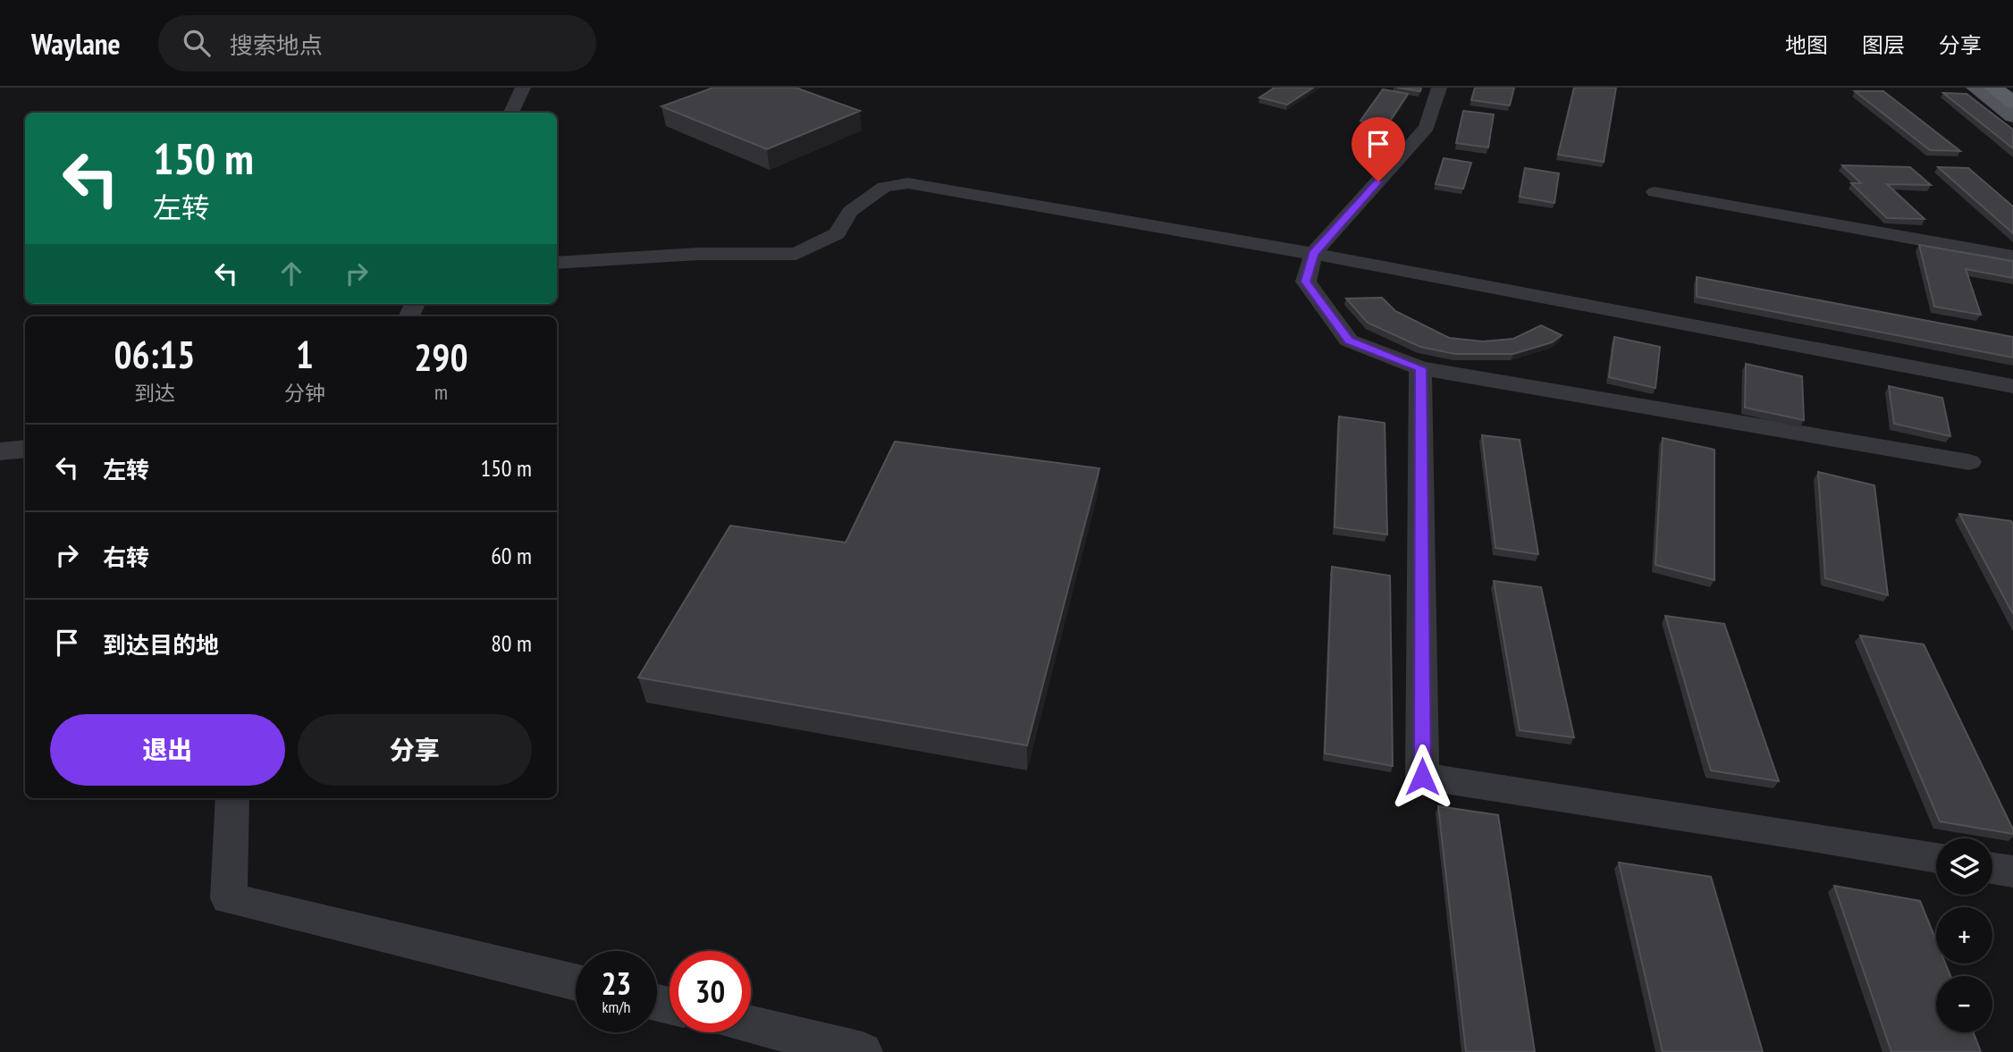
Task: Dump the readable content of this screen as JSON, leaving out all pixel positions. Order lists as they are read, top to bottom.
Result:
{
  "page": {
    "header": "Waylane",
    "search": "搜索地点",
    "nav": ["地图", "图层", "分享"],
    "turn": ["150 m", "左转"],
    "eta": [
      "06:15",
      "到达",
      "1",
      "分钟",
      "290",
      "m"
    ],
    "list": [
      {
        "name": "左转",
        "value": "150 m"
      },
      {
        "name": "右转",
        "value": "60 m"
      },
      {
        "name": "到达目的地",
        "value": "80 m"
      }
    ],
    "buttons": ["退出", "分享"],
    "map_buttons": ["+", "−"],
    "speed": "23 km/h",
    "limit": "30"
  }
}
